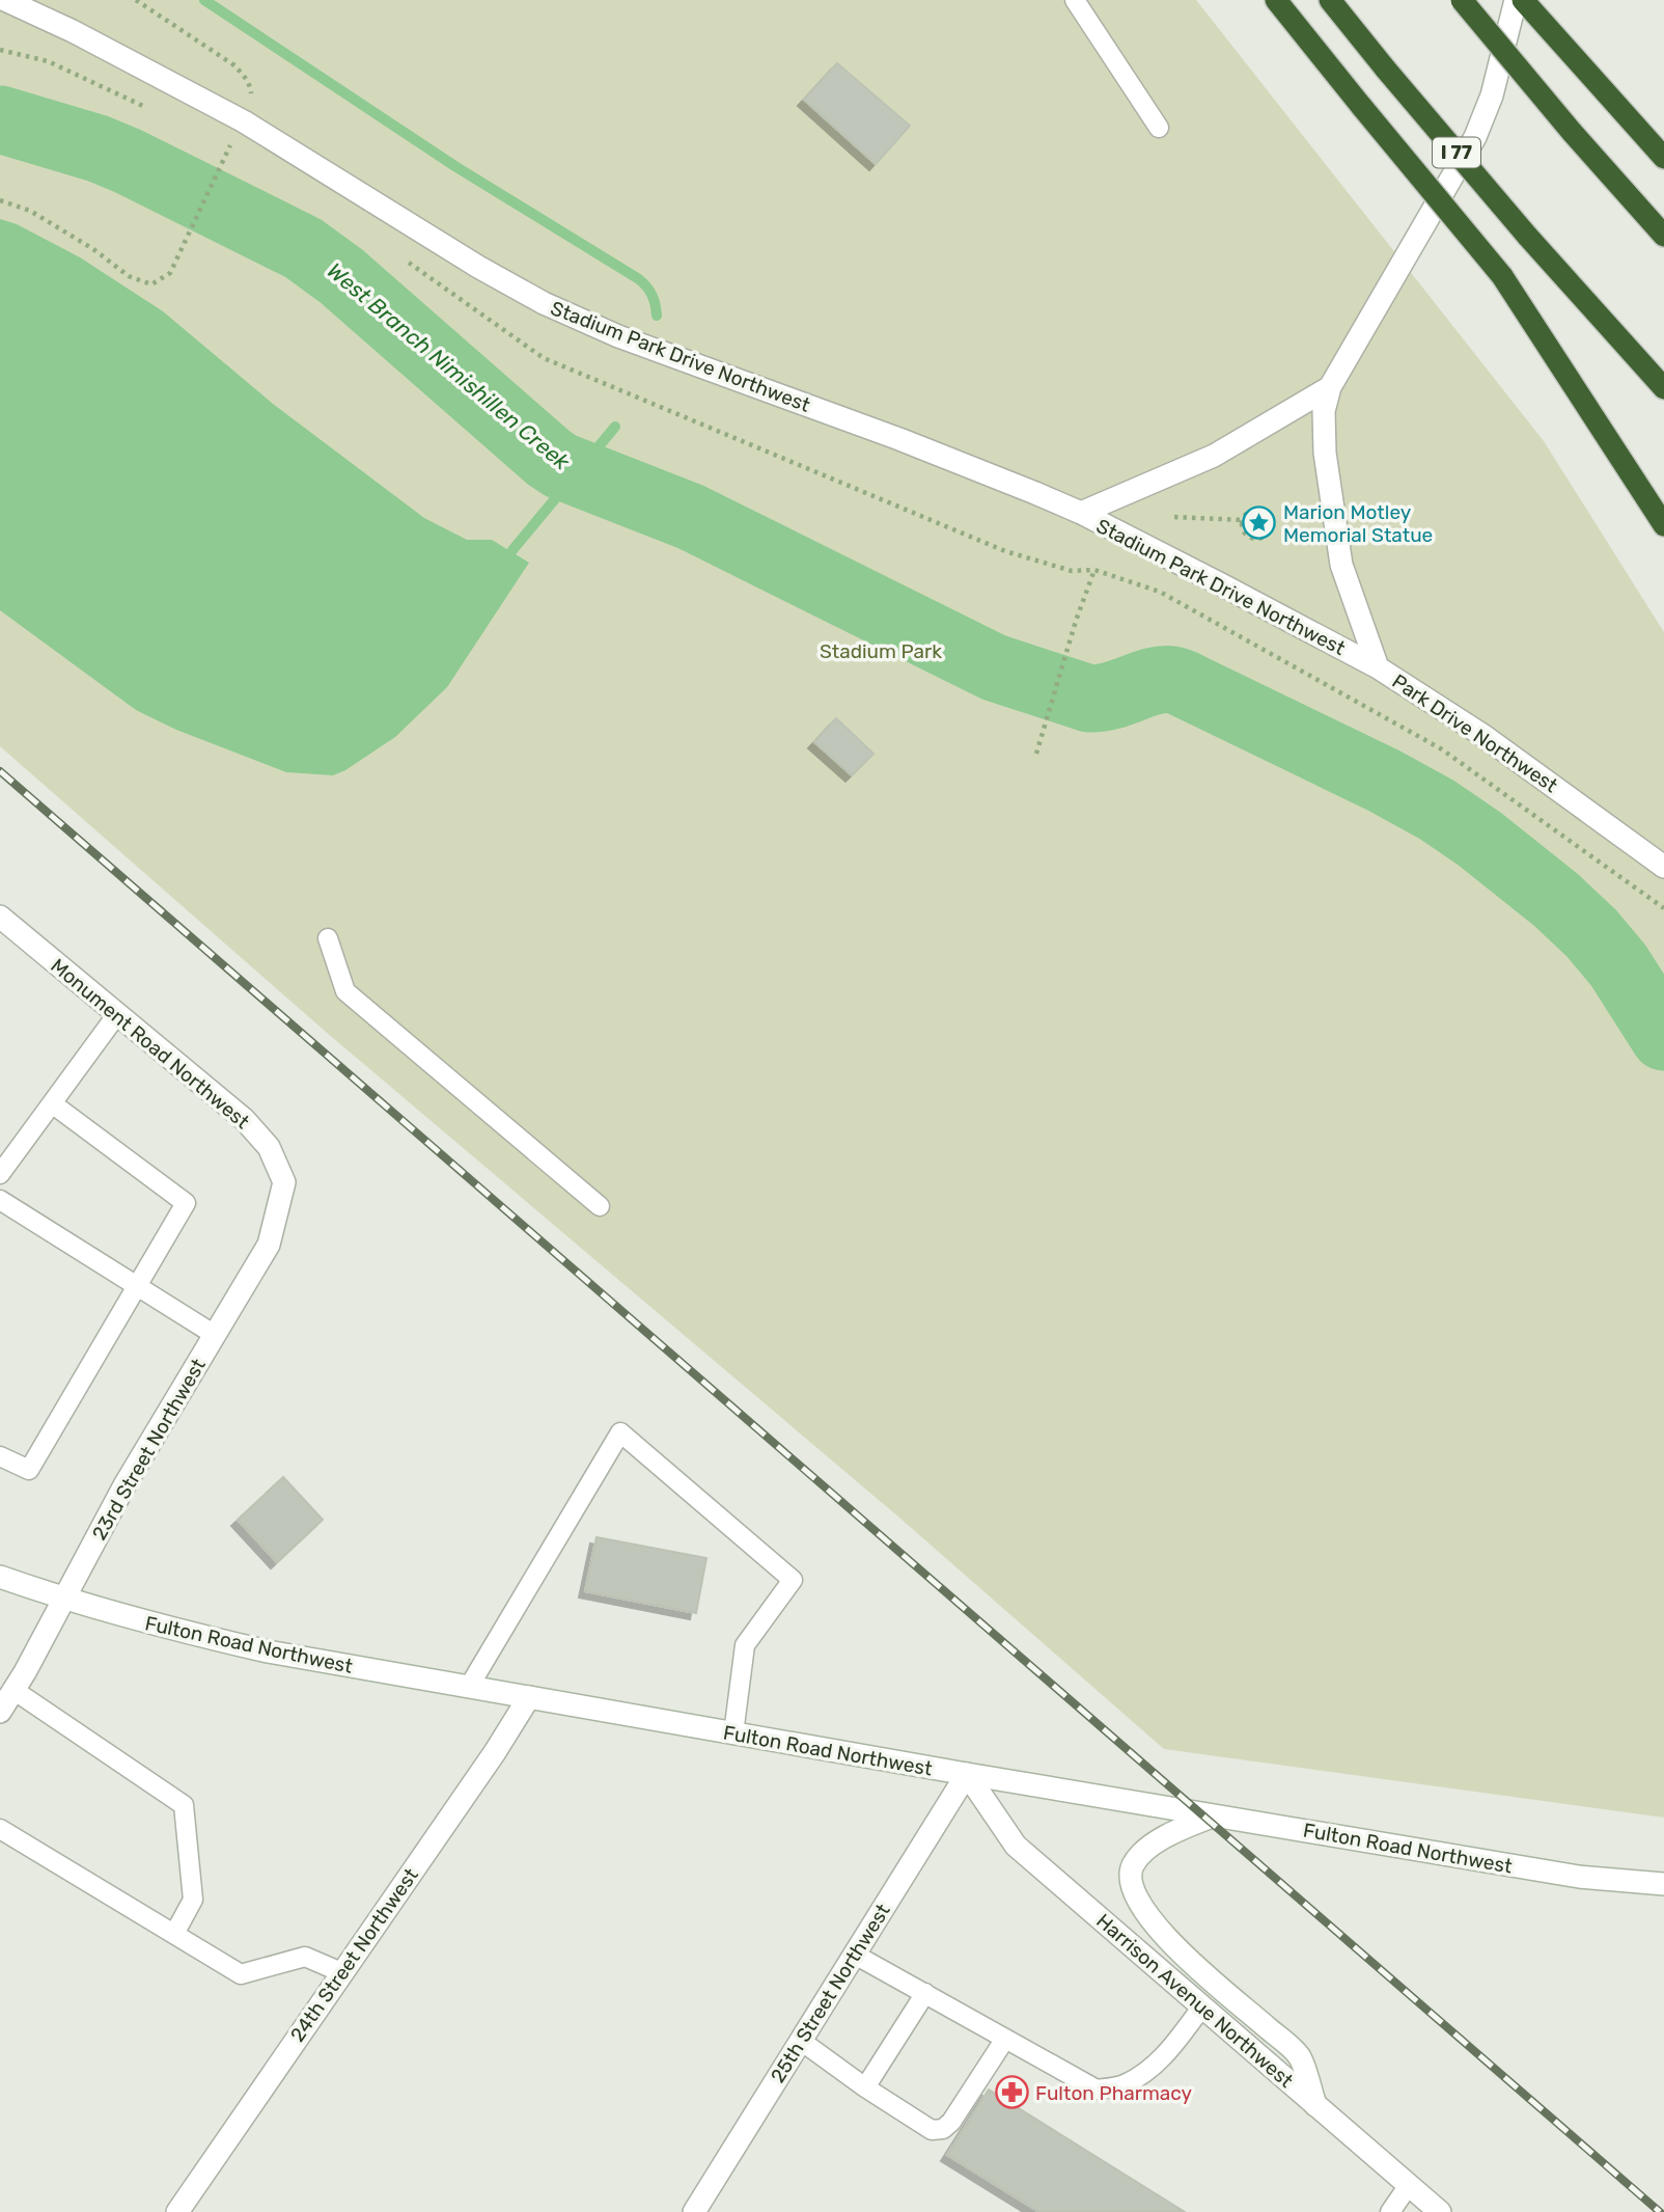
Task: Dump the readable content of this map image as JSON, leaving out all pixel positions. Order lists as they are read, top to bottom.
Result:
{
  "streets": {
    "highway": ["I 77"],
    "street": [
      "Stadium Park Drive Northwest",
      "Park Drive Northwest",
      "Monument Road Northwest",
      "23rd Street Northwest",
      "Fulton Road Northwest",
      "24th Street Northwest",
      "25th Street Northwest",
      "Harrison Avenue Northwest"
    ]
  },
  "crossings": [
    ["Stadium Park Drive Northwest", "Park Drive Northwest"],
    ["Monument Road Northwest", "23rd Street Northwest"],
    ["23rd Street Northwest", "Fulton Road Northwest"],
    ["Fulton Road Northwest", "24th Street Northwest"],
    ["Fulton Road Northwest", "25th Street Northwest"],
    ["Fulton Road Northwest", "Harrison Avenue Northwest"],
    ["25th Street Northwest", "Harrison Avenue Northwest"]
  ],
  "water": ["West Branch Nimishillen Creek"],
  "parks": ["Stadium Park"],
  "places": {
    "place": ["Marion Motley Memorial Statue"],
    "pharmacy": ["Fulton Pharmacy"]
  }
}
